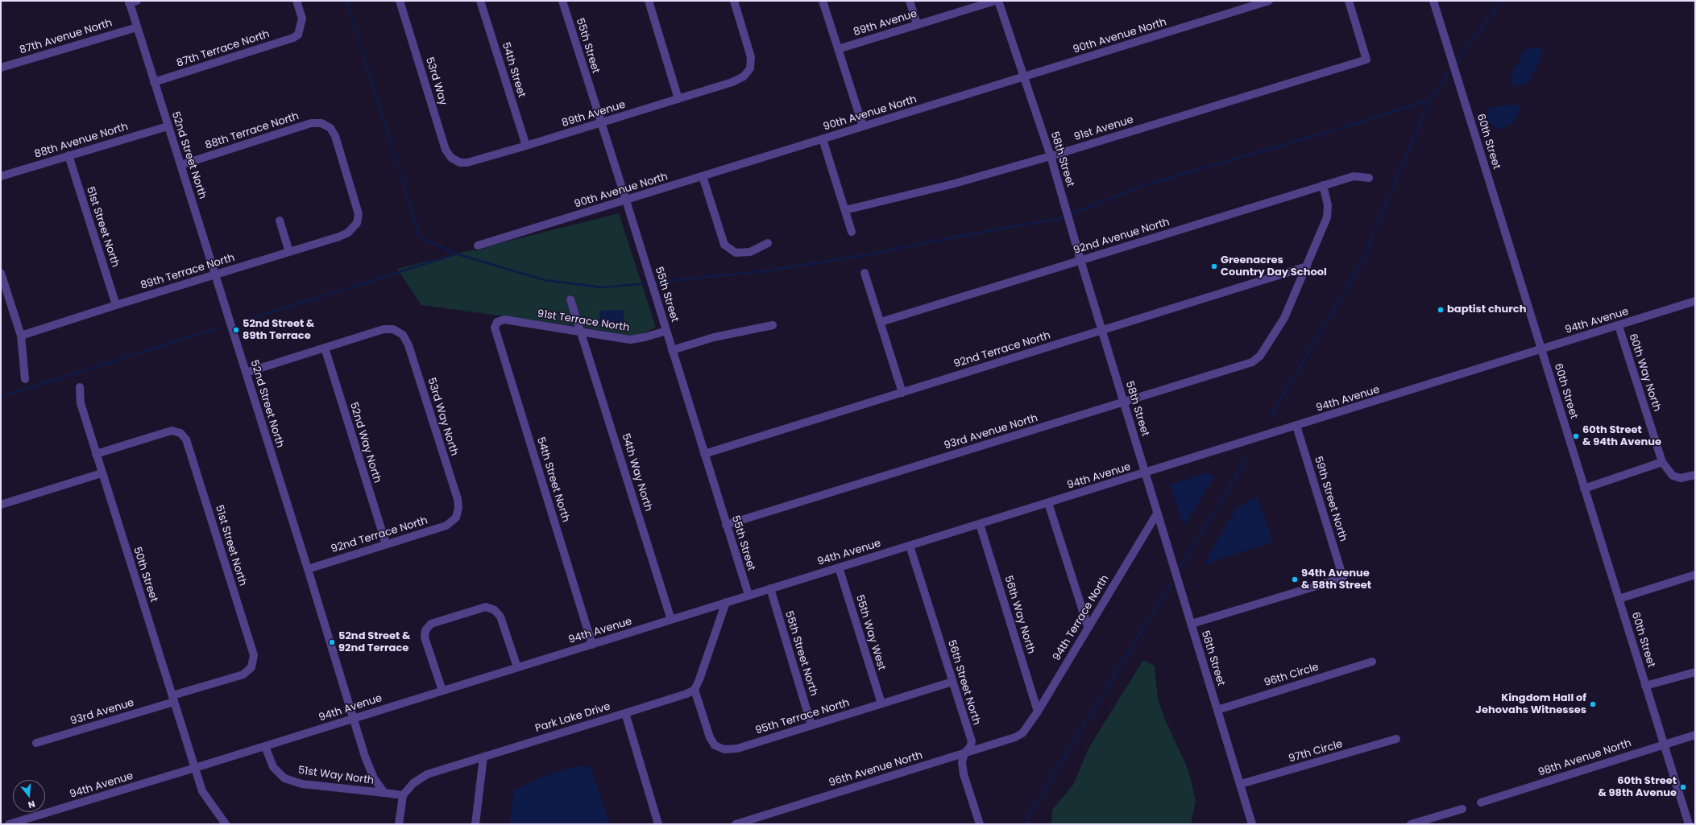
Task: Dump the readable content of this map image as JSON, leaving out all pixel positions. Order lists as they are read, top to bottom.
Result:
{
  "streets": {
    "street": [
      "89th Avenue",
      "90th Avenue North",
      "87th Avenue North",
      "55th Street",
      "87th Terrace North",
      "54th Street",
      "53rd Way",
      "91st Avenue",
      "88th Terrace North",
      "88th Avenue North",
      "60th Street",
      "52nd Street North",
      "58th Street",
      "51st Street North",
      "92nd Avenue North",
      "89th Terrace North",
      "91st Terrace North",
      "94th Avenue",
      "92nd Terrace North",
      "60th Way North",
      "53rd Way North",
      "93rd Avenue North",
      "52nd Way North",
      "54th Way North",
      "54th Street North",
      "59th Street North",
      "50th Street",
      "56th Way North",
      "94th Terrace North",
      "55th Way West",
      "55th Street North",
      "96th Circle",
      "56th Street North",
      "93rd Avenue",
      "95th Terrace North",
      "Park Lake Drive",
      "97th Circle",
      "98th Avenue North",
      "96th Avenue North",
      "51st Way North"
    ]
  },
  "crossings": [
    ["89th Avenue", "55th Street"],
    ["89th Avenue", "54th Street"],
    ["89th Avenue", "53rd Way"],
    ["90th Avenue North", "55th Street"],
    ["90th Avenue North", "58th Street"],
    ["87th Avenue North", "52nd Street North"],
    ["55th Street", "91st Terrace North"],
    ["55th Street", "94th Avenue"],
    ["55th Street", "92nd Terrace North"],
    ["55th Street", "93rd Avenue North"],
    ["87th Terrace North", "52nd Street North"],
    ["91st Avenue", "58th Street"],
    ["88th Terrace North", "52nd Street North"],
    ["88th Terrace North", "89th Terrace North"],
    ["88th Avenue North", "52nd Street North"],
    ["88th Avenue North", "51st Street North"],
    ["60th Street", "94th Avenue"],
    ["60th Street", "98th Avenue North"],
    ["52nd Street North", "89th Terrace North"],
    ["52nd Street North", "94th Avenue"],
    ["52nd Street North", "92nd Terrace North"],
    ["52nd Street North", "51st Way North"],
    ["58th Street", "92nd Avenue North"],
    ["58th Street", "94th Avenue"],
    ["58th Street", "92nd Terrace North"],
    ["58th Street", "93rd Avenue North"],
    ["58th Street", "59th Street North"],
    ["58th Street", "94th Terrace North"],
    ["58th Street", "96th Circle"],
    ["58th Street", "97th Circle"],
    ["51st Street North", "89th Terrace North"],
    ["51st Street North", "50th Street"],
    ["51st Street North", "93rd Avenue"],
    ["91st Terrace North", "54th Way North"],
    ["91st Terrace North", "54th Street North"],
    ["94th Avenue", "60th Way North"],
    ["94th Avenue", "54th Way North"],
    ["94th Avenue", "54th Street North"],
    ["94th Avenue", "59th Street North"],
    ["94th Avenue", "50th Street"],
    ["94th Avenue", "56th Way North"],
    ["94th Avenue", "55th Way West"],
    ["94th Avenue", "55th Street North"],
    ["94th Avenue", "56th Street North"],
    ["94th Avenue", "51st Way North"],
    ["92nd Terrace North", "53rd Way North"],
    ["92nd Terrace North", "93rd Avenue North"],
    ["92nd Terrace North", "52nd Way North"],
    ["53rd Way North", "52nd Way North"],
    ["50th Street", "93rd Avenue"],
    ["56th Way North", "94th Terrace North"],
    ["94th Terrace North", "96th Avenue North"],
    ["55th Way West", "95th Terrace North"],
    ["55th Street North", "95th Terrace North"],
    ["56th Street North", "95th Terrace North"],
    ["56th Street North", "96th Avenue North"],
    ["95th Terrace North", "Park Lake Drive"]
  ],
  "places": [
    "Greenacres Country Day School",
    "baptist church",
    "52nd Street & 89th Terrace",
    "60th Street & 94th Avenue",
    "94th Avenue & 58th Street",
    "52nd Street & 92nd Terrace",
    "Kingdom Hall of Jehovahs Witnesses",
    "60th Street & 98th Avenue"
  ],
  "north": "bottom"
}
